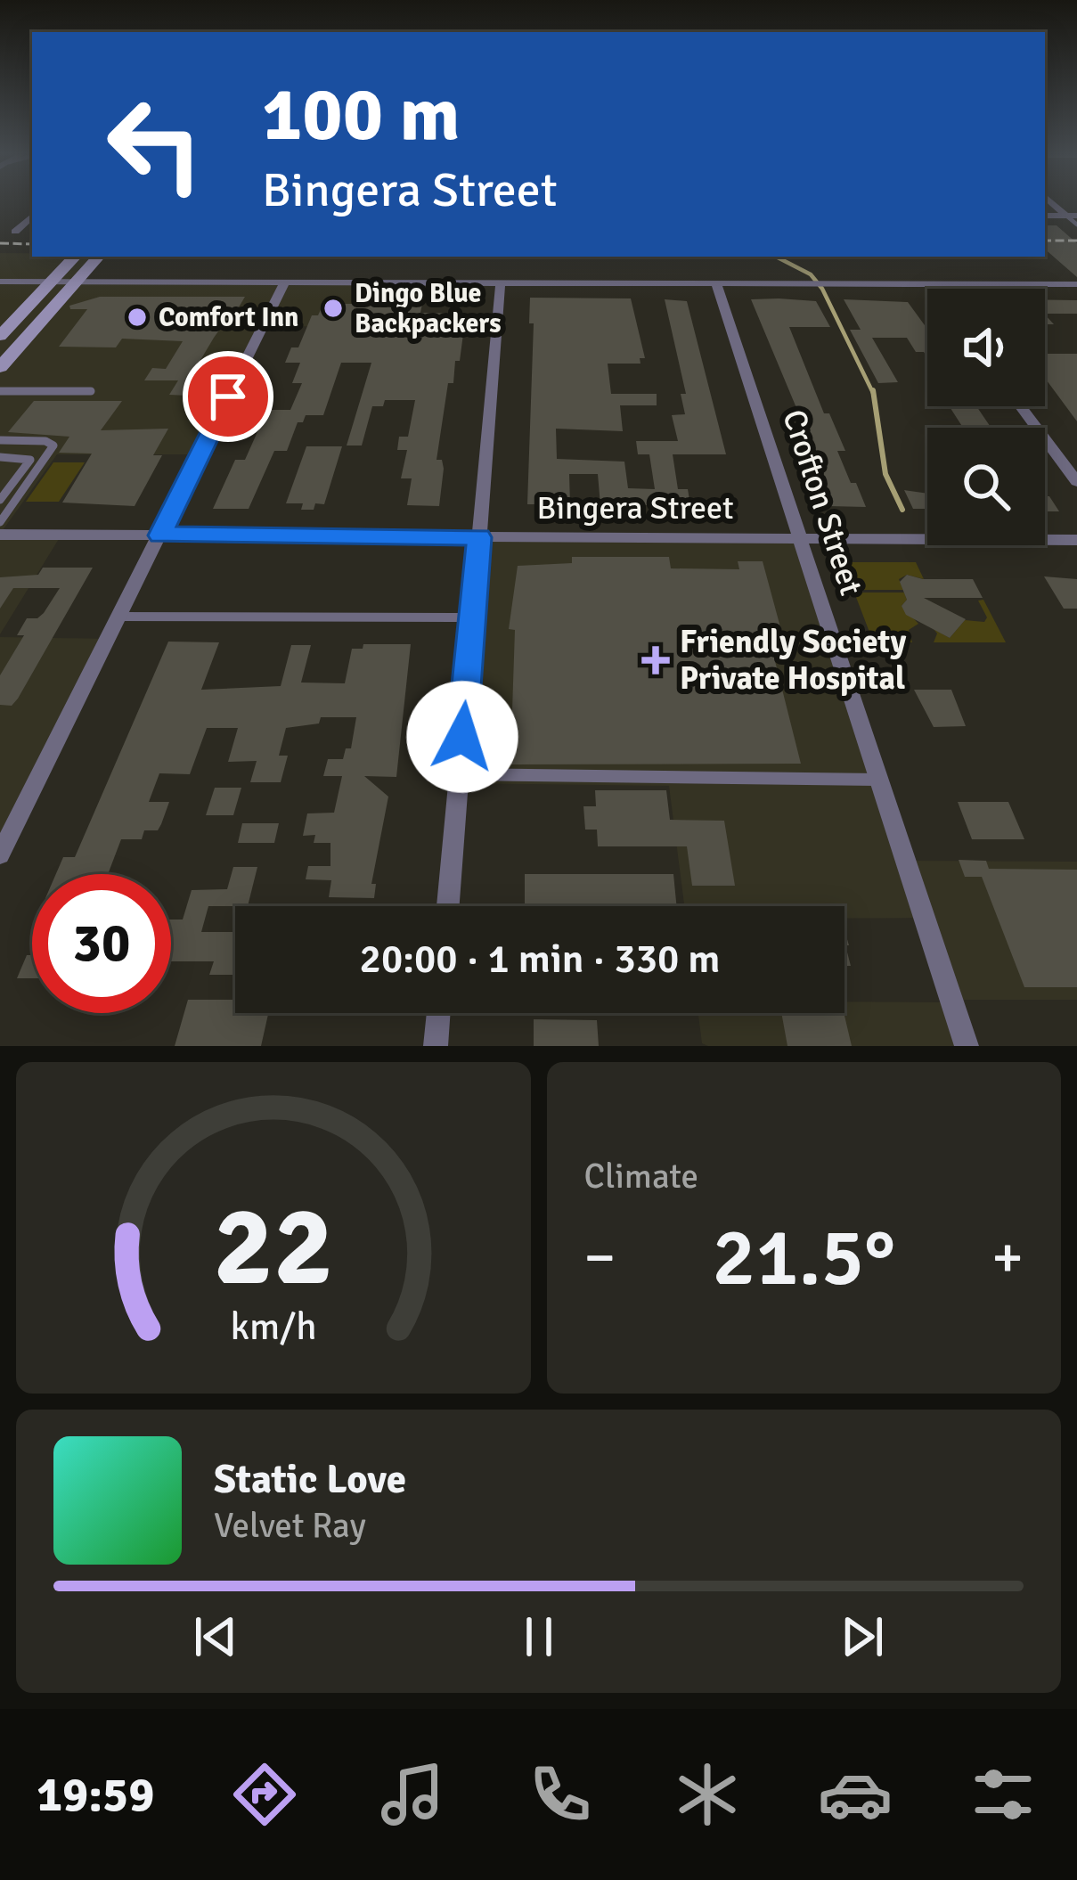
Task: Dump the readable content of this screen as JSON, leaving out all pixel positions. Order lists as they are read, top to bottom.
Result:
{
  "streets": {
    "street": ["Crofton Street", "Bingera Street"]
  },
  "crossings": [
    ["Crofton Street", "Bingera Street"]
  ],
  "places": {
    "other": ["Dingo Blue Backpackers", "Comfort Inn"],
    "health": ["Friendly Society Private Hospital"]
  },
  "page": {
    "turn": ["100 m", "Bingera Street"],
    "limit": "30",
    "trip": "20:00 · 1 min · 330 m",
    "tile": "Climate",
    "heat": ["−", "21.5°", "+"],
    "song": ["Static Love", "Velvet Ray"],
    "tabs": "19:59",
    "gauge": ["22", "km/h"]
  }
}
